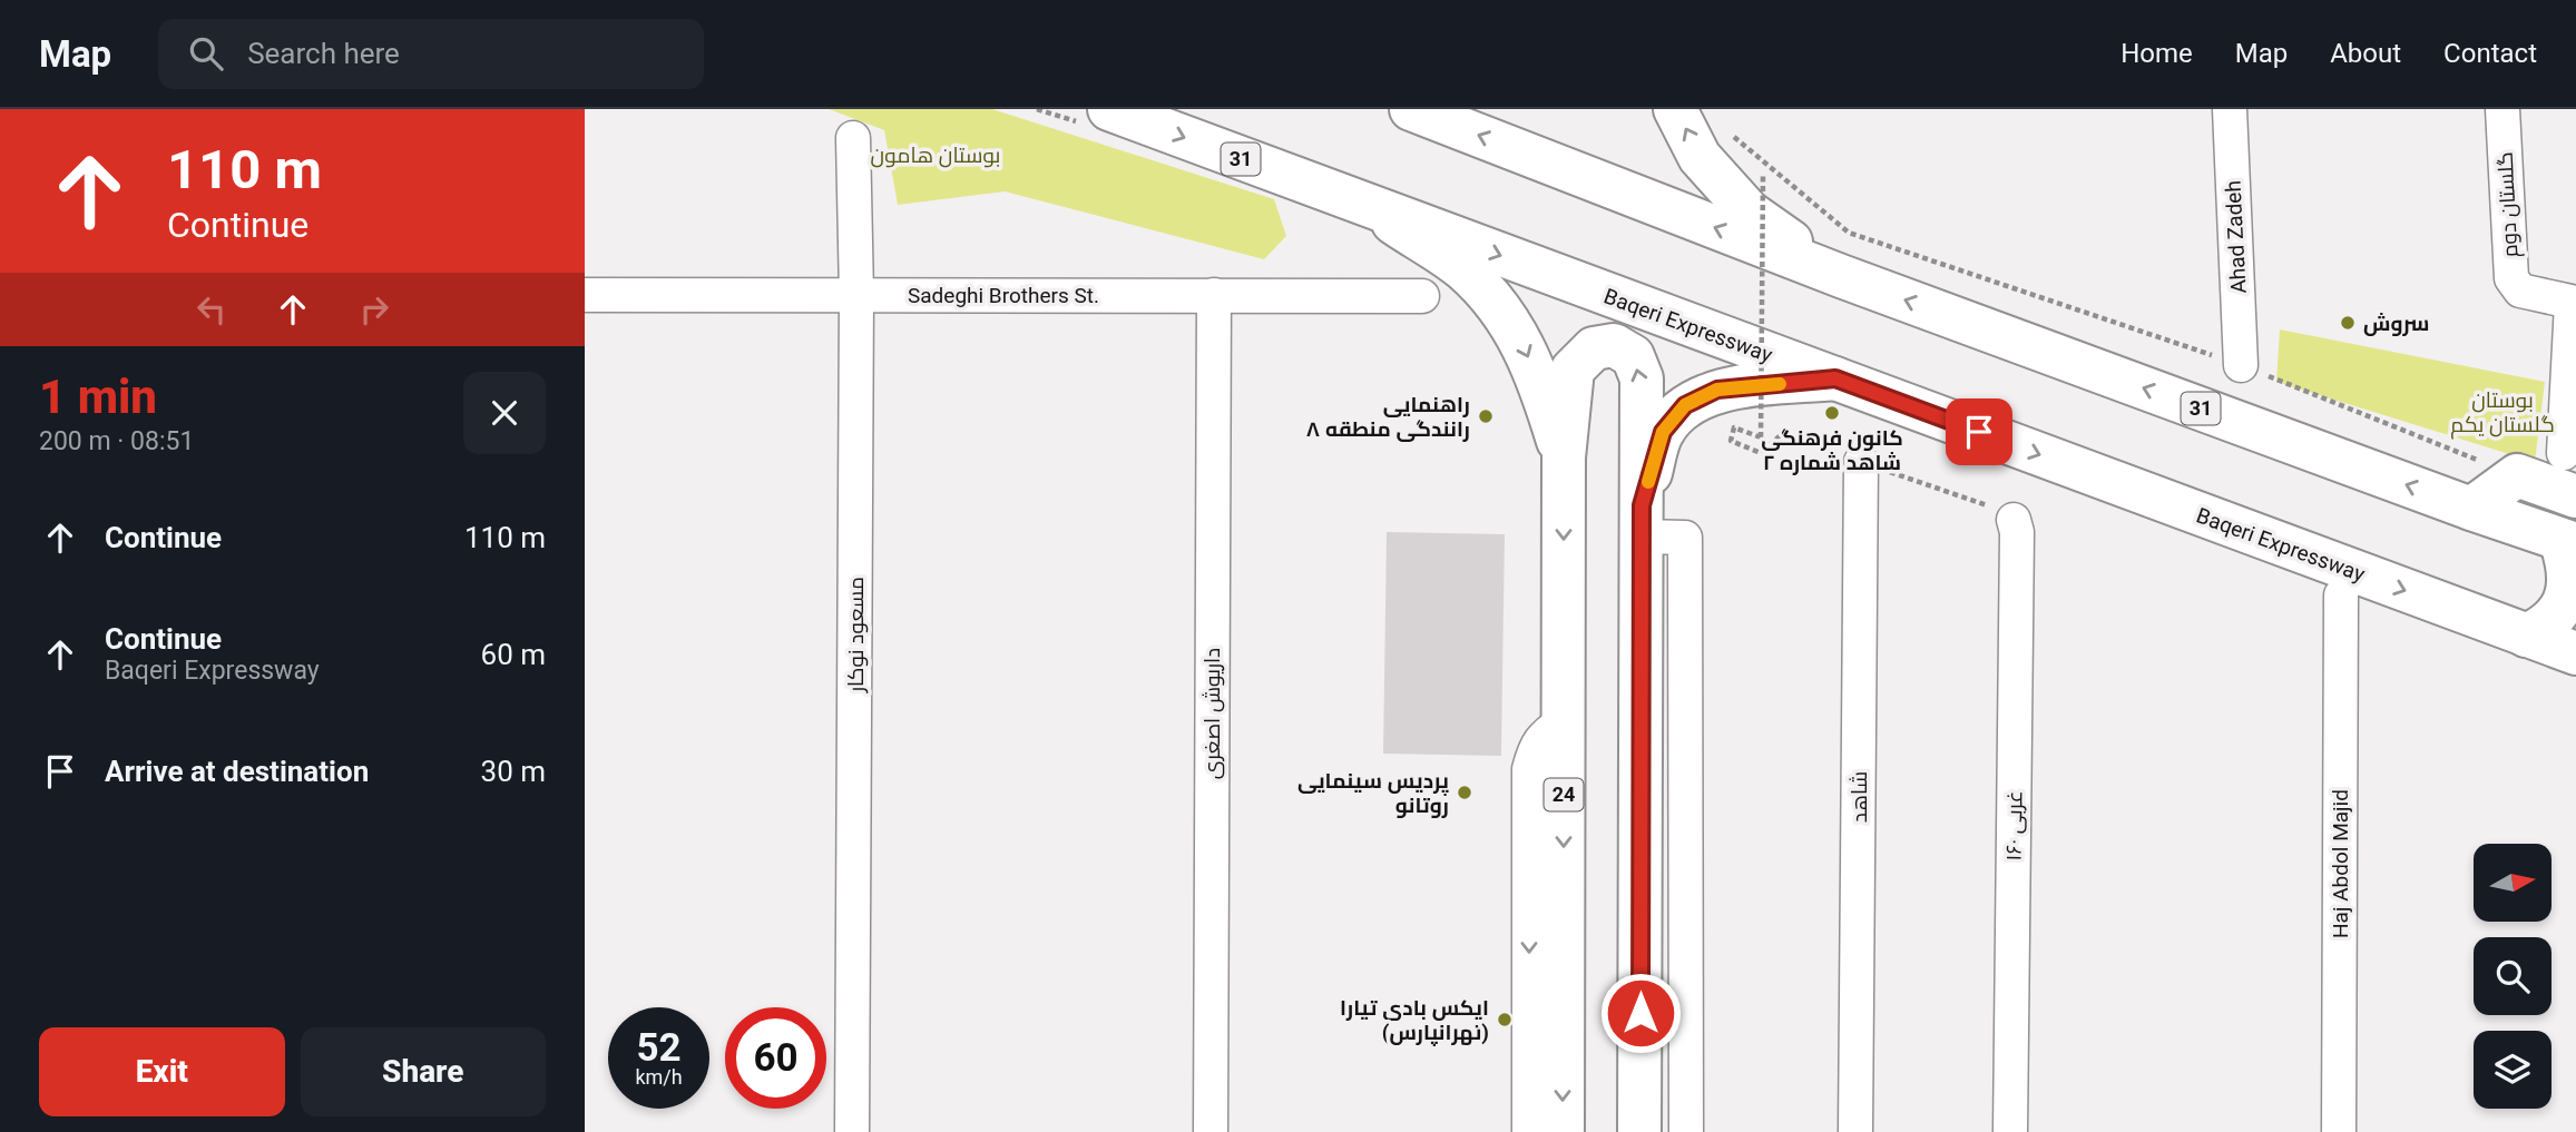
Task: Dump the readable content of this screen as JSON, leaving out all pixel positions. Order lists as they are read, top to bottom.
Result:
{
  "streets": {
    "main road": ["31", "Baqeri Expressway", "24"],
    "street": [
      "گلستان دوم",
      "Ahad Zadeh",
      "Sadeghi Brothers St.",
      "مسعود نوکار",
      "داریوش اصغری",
      "شاهد",
      "۱۶۰ غربی",
      "Haj Abdol Majid"
    ]
  },
  "crossings": [
    ["Sadeghi Brothers St.", "مسعود نوکار"],
    ["Sadeghi Brothers St.", "داریوش اصغری"],
    ["Baqeri Expressway", "24"]
  ],
  "parks": ["بوستان هامون", "بوستان گلستان یکم"],
  "places": [
    "سروش",
    "کانون فرهنگی شاهد شماره ۲",
    "راهنمایی رانندگی منطقه ۸",
    "پردیس سینمایی روتانو",
    "ایکس بادی تیارا (تهرانپارس)"
  ],
  "north": "right",
  "page": {
    "header": "Map",
    "search": "Search here",
    "nav": [
      "Home",
      "Map",
      "About",
      "Contact"
    ],
    "turn": ["110 m", "Continue"],
    "heading": ["1 min", "200 m · 08:51"],
    "list": [
      {
        "name": "Continue",
        "value": "110 m"
      },
      {
        "name": "Continue",
        "note": "Baqeri Expressway",
        "value": "60 m"
      },
      {
        "name": "Arrive at destination",
        "value": "30 m"
      }
    ],
    "speed": "52 km/h",
    "limit": "60",
    "buttons": ["Exit", "Share"]
  }
}
